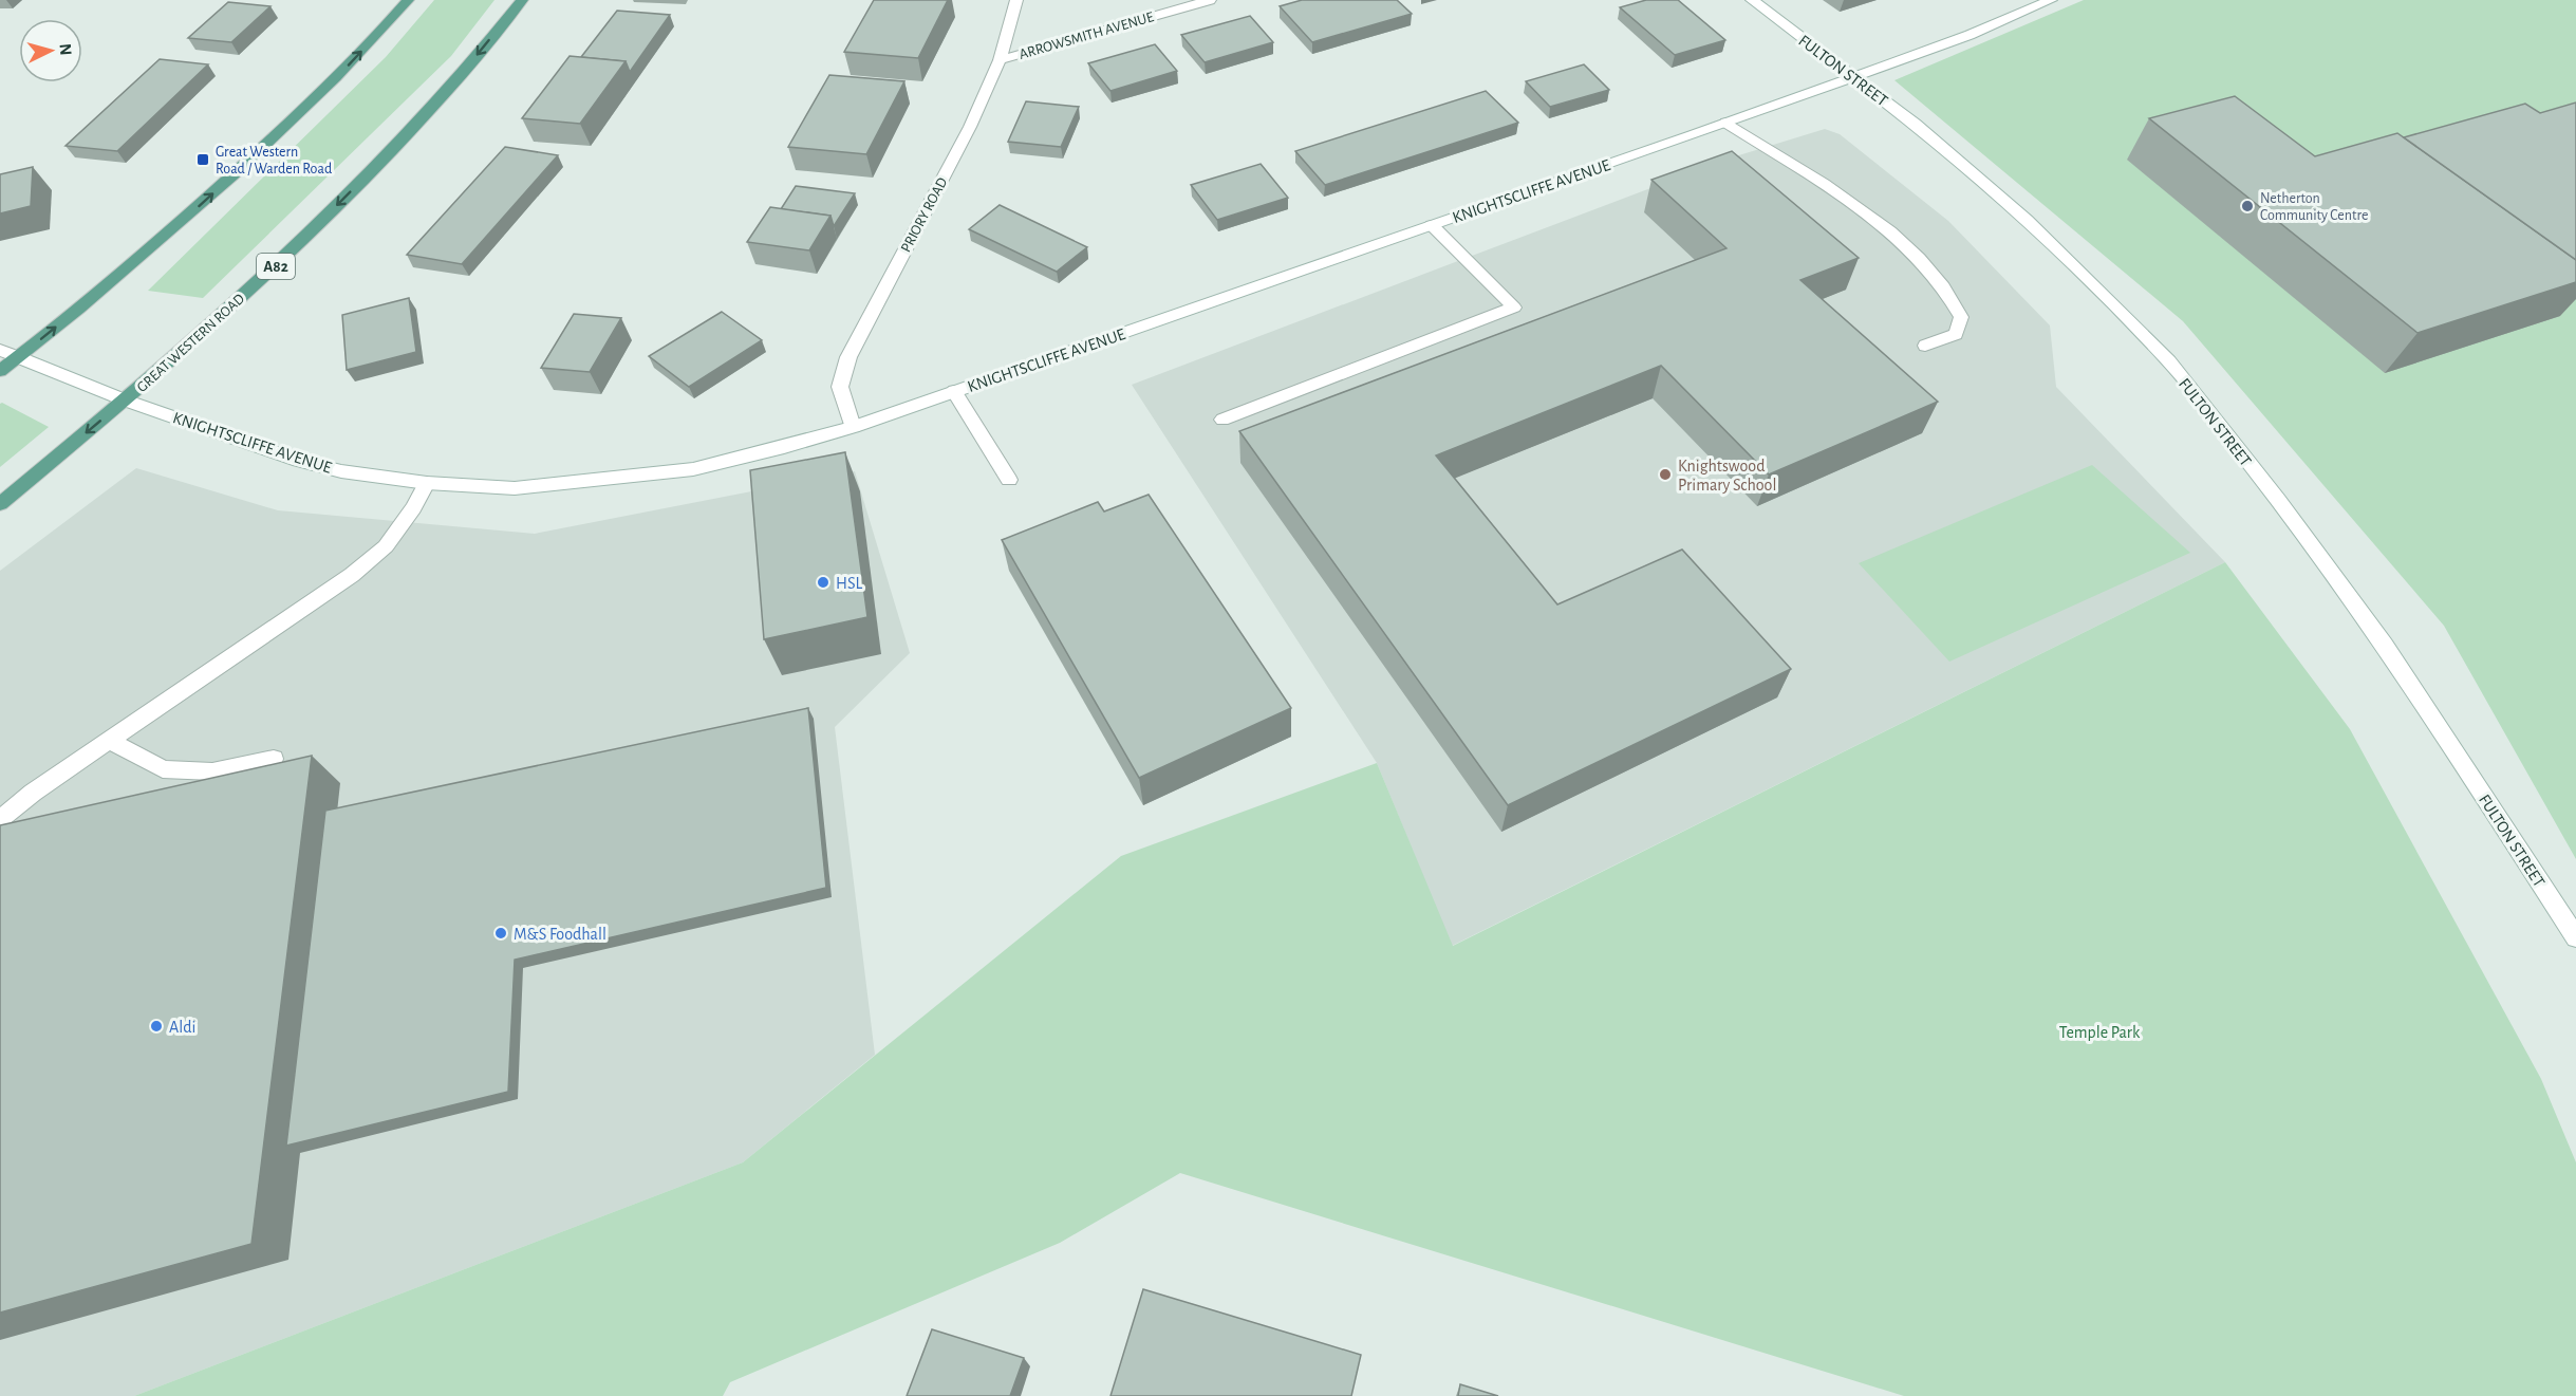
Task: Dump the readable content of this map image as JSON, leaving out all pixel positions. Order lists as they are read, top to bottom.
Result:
{
  "streets": {
    "main road": ["A82", "GREAT WESTERN ROAD"],
    "street": [
      "ARROWSMITH AVENUE",
      "FULTON STREET",
      "KNIGHTSCLIFFE AVENUE",
      "PRIORY ROAD"
    ]
  },
  "crossings": [
    ["ARROWSMITH AVENUE", "PRIORY ROAD"],
    ["FULTON STREET", "KNIGHTSCLIFFE AVENUE"],
    ["KNIGHTSCLIFFE AVENUE", "PRIORY ROAD"],
    ["KNIGHTSCLIFFE AVENUE", "GREAT WESTERN ROAD"]
  ],
  "parks": ["Temple Park"],
  "places": {
    "transit": ["Great Western Road / Warden Road"],
    "other": [
      "Netherton Community Centre",
      "Knightswood Primary School",
      "HSL",
      "M&S Foodhall",
      "Aldi"
    ]
  },
  "north": "right"
}
